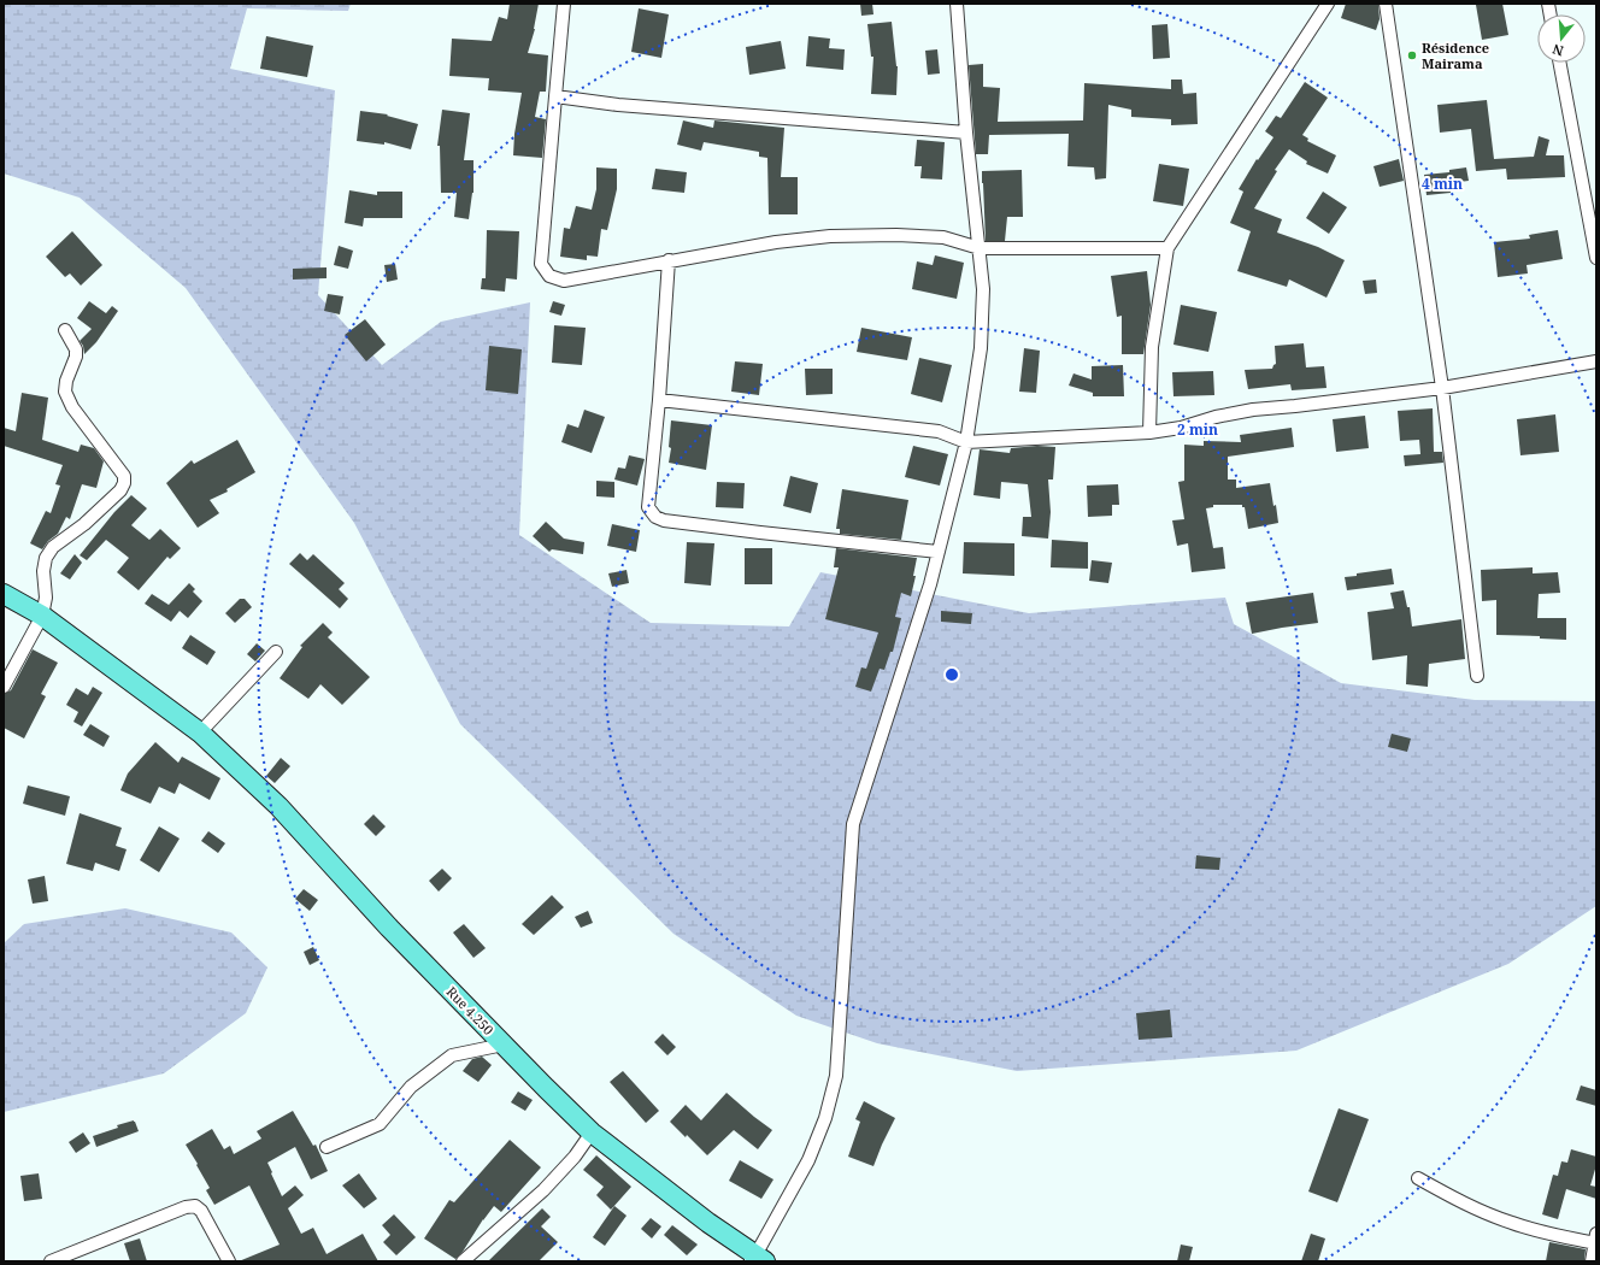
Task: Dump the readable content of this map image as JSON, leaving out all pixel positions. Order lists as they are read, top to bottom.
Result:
{
  "streets": {
    "main road": ["Rue 4.250"]
  },
  "places": ["Résidence Mairama"],
  "north": "bottom",
  "rings": ["4 min", "2 min"]
}
